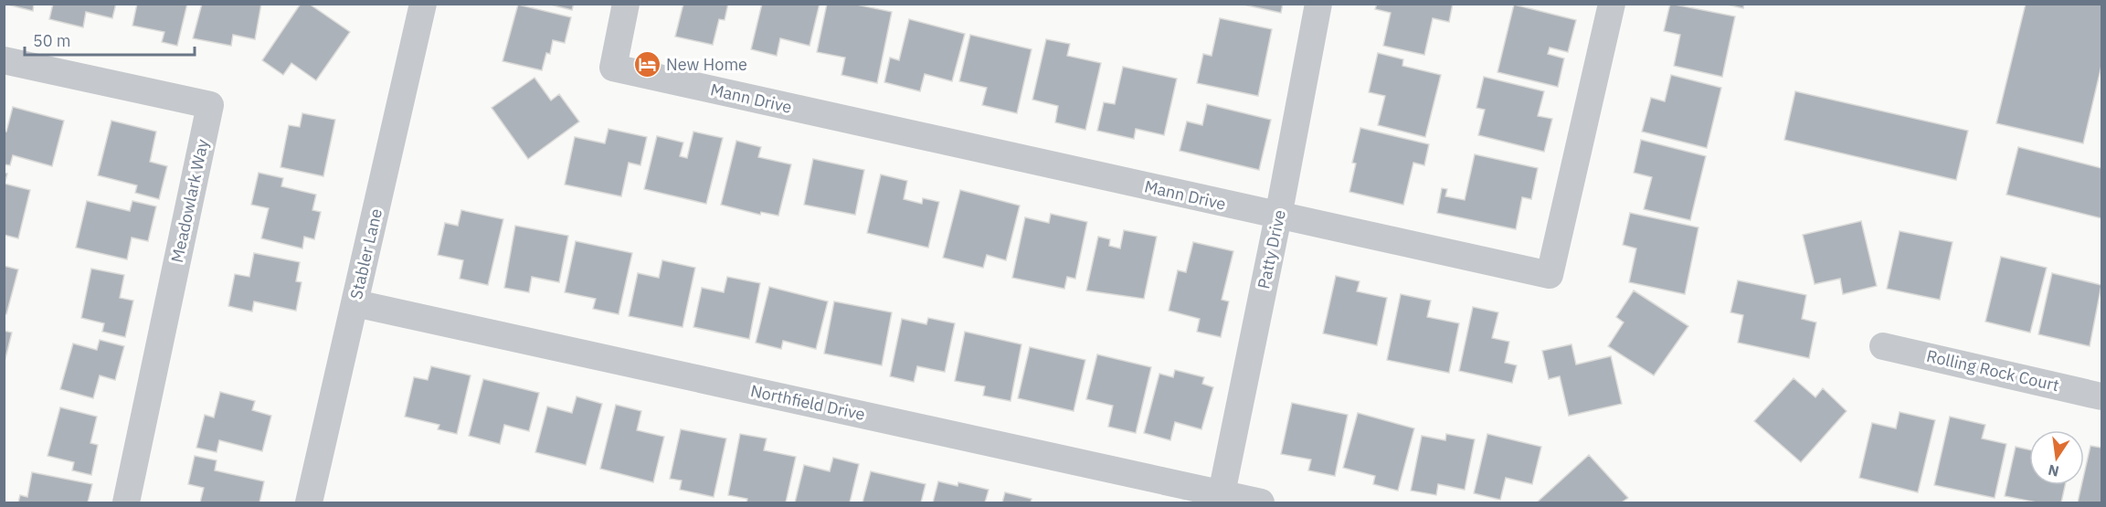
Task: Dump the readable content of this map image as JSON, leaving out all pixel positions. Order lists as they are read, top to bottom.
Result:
{
  "streets": {
    "street": [
      "Mann Drive",
      "Meadowlark Way",
      "Patty Drive",
      "Stabler Lane",
      "Rolling Rock Court",
      "Northfield Drive"
    ]
  },
  "crossings": [
    ["Mann Drive", "Patty Drive"],
    ["Patty Drive", "Northfield Drive"],
    ["Stabler Lane", "Northfield Drive"]
  ],
  "places": {
    "hotel": ["New Home"]
  },
  "scale_bar": "50 m",
  "north": "bottom"
}
